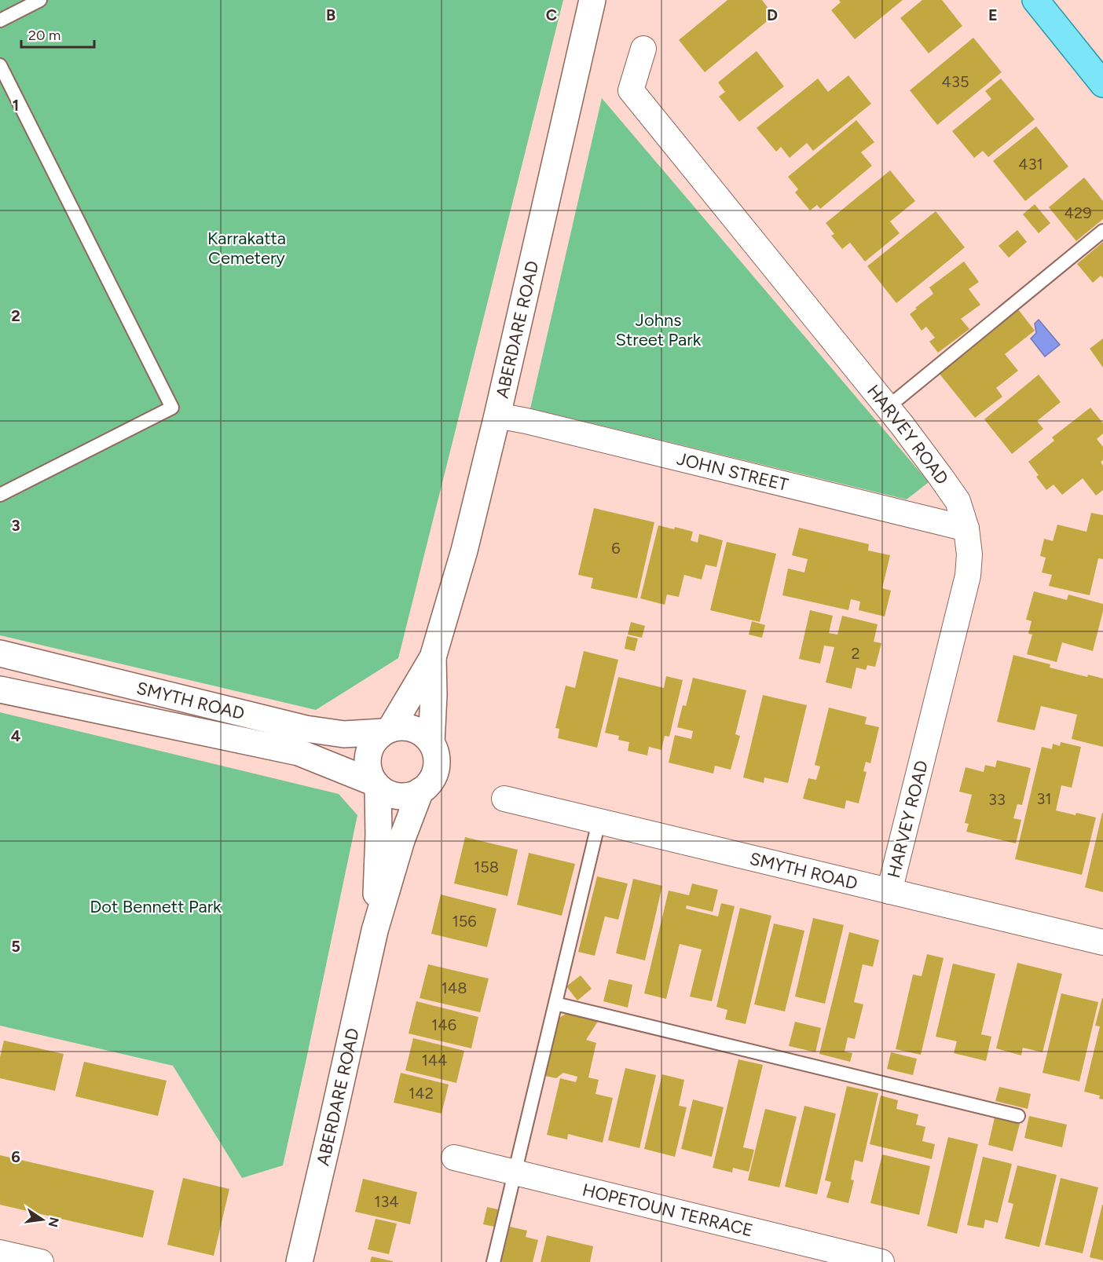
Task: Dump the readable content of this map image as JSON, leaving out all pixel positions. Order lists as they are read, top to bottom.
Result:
{
  "streets": {
    "main road": ["ABERDARE ROAD", "SMYTH ROAD"],
    "street": ["HARVEY ROAD", "JOHN STREET", "HOPETOUN TERRACE"]
  },
  "crossings": [
    ["ABERDARE ROAD", "JOHN STREET"],
    ["ABERDARE ROAD", "SMYTH ROAD"],
    ["HARVEY ROAD", "JOHN STREET"],
    ["HARVEY ROAD", "SMYTH ROAD"]
  ],
  "parks": ["Karrakatta Cemetery", "Johns Street Park", "Dot Bennett Park"],
  "house_numbers": [
    "435",
    "431",
    "429",
    "6",
    "2",
    "31",
    "33",
    "158",
    "156",
    "148",
    "146",
    "144",
    "142",
    "134"
  ],
  "scale_bar": "20 m",
  "north": "right",
  "grid": {
    "columns": [
      "B",
      "C",
      "D",
      "E"
    ],
    "rows": [
      "1",
      "2",
      "3",
      "4",
      "5",
      "6"
    ]
  }
}
